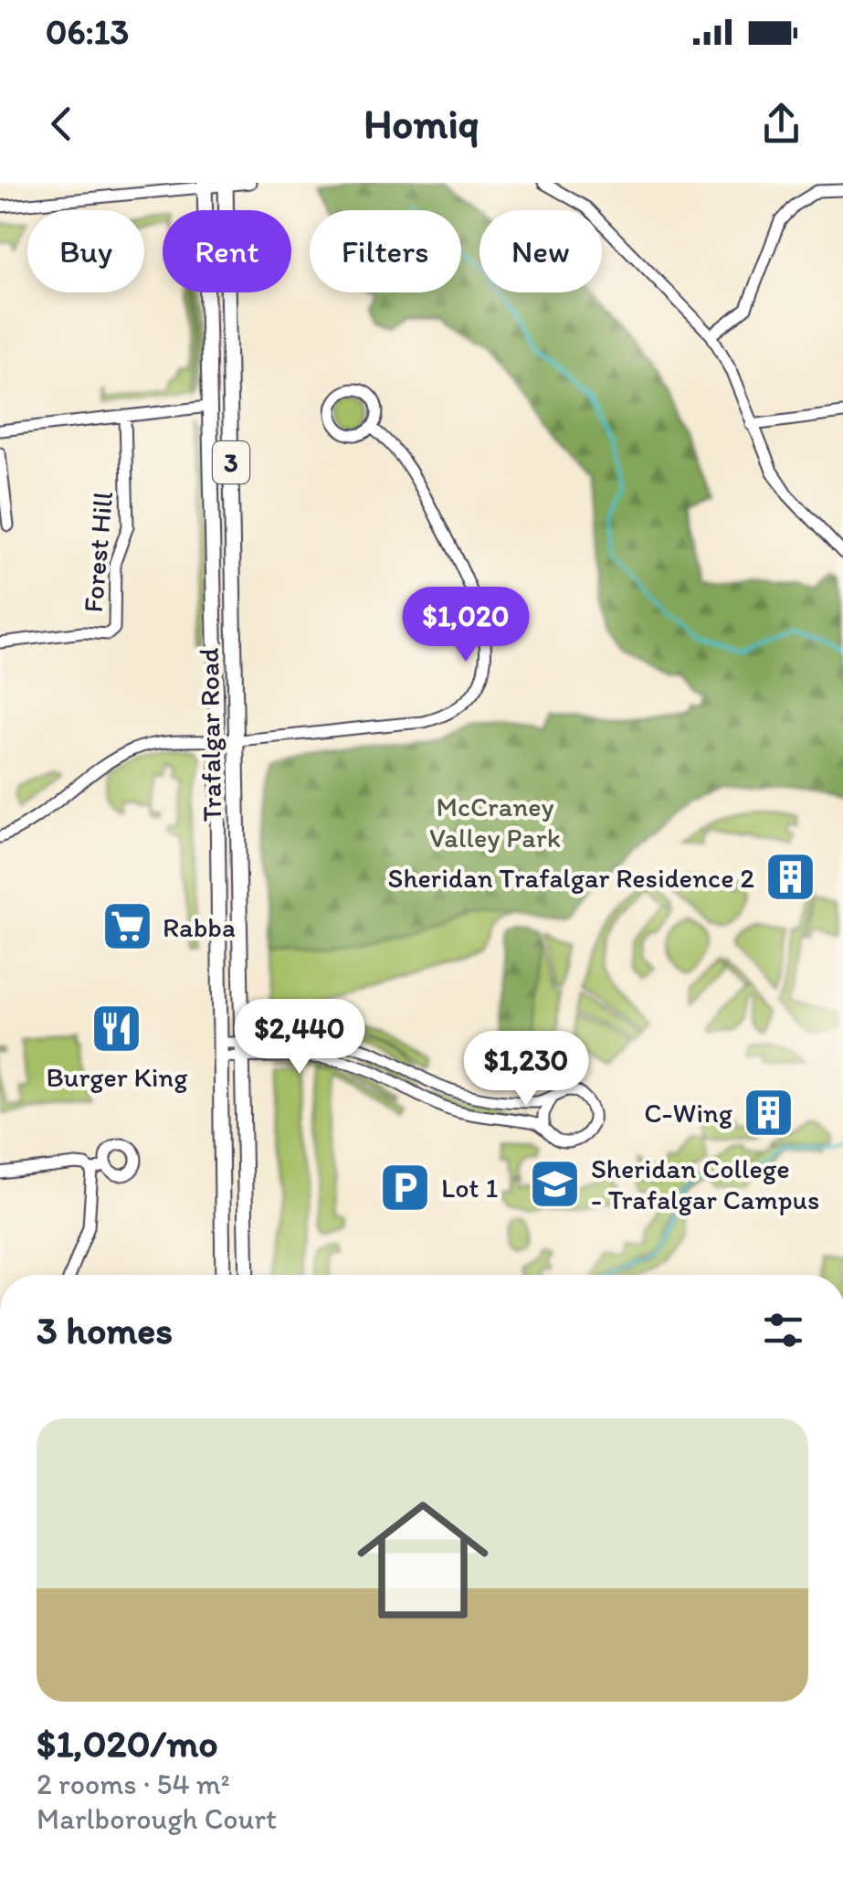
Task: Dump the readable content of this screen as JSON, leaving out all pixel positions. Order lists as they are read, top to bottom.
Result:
{
  "streets": {
    "main road": ["3", "Trafalgar Road"],
    "street": ["Forest Hill"]
  },
  "parks": ["McCraney Valley Park"],
  "places": {
    "building": ["Sheridan Trafalgar Residence 2", "C-Wing"],
    "supermarket": ["Rabba"],
    "restaurant": ["Burger King"],
    "school or university": ["Sheridan College - Trafalgar Campus"],
    "parking": ["Lot 1"]
  },
  "page": {
    "status": "06:13",
    "header": "Homiq",
    "chip": [
      "Buy",
      "Rent",
      "Filters",
      "New"
    ],
    "price": ["$1,020", "$2,440", "$1,230"],
    "heading": "3 homes",
    "list": [
      {
        "name": "$1,020/mo",
        "note": "2 rooms · 54 m² · Marlborough Court"
      }
    ]
  }
}
